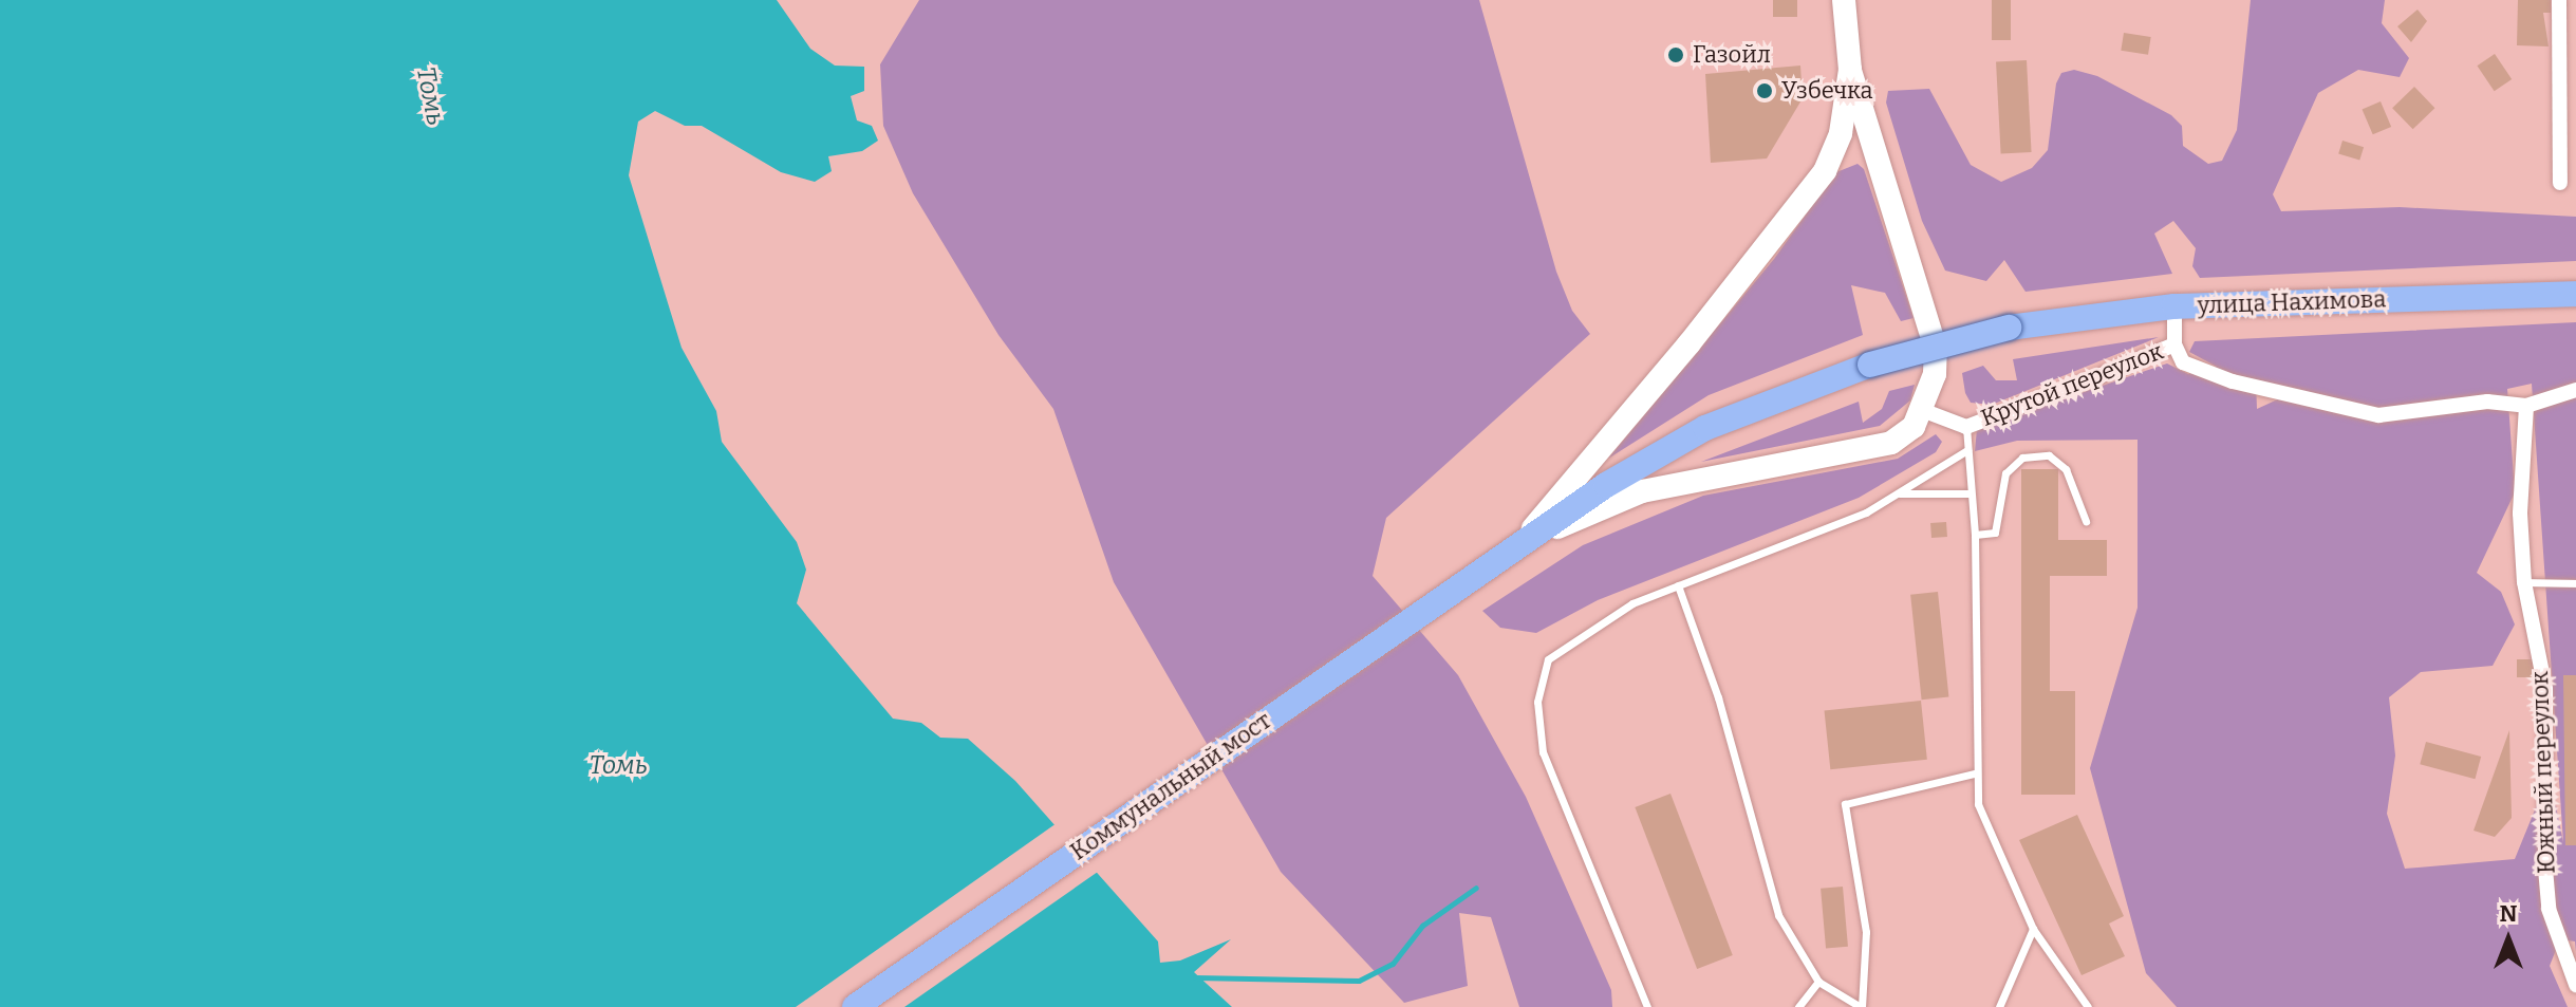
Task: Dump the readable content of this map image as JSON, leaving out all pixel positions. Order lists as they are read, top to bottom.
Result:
{
  "streets": {
    "main road": ["улица Нахимова", "Коммунальный мост"],
    "street": ["Крутой переулок", "Южный переулок"]
  },
  "crossings": [
    ["улица Нахимова", "Крутой переулок"],
    ["улица Нахимова", "Коммунальный мост"],
    ["Крутой переулок", "Южный переулок"]
  ],
  "water": ["Томь"],
  "places": ["Газойл", "Узбечка"],
  "north": "top"
}
